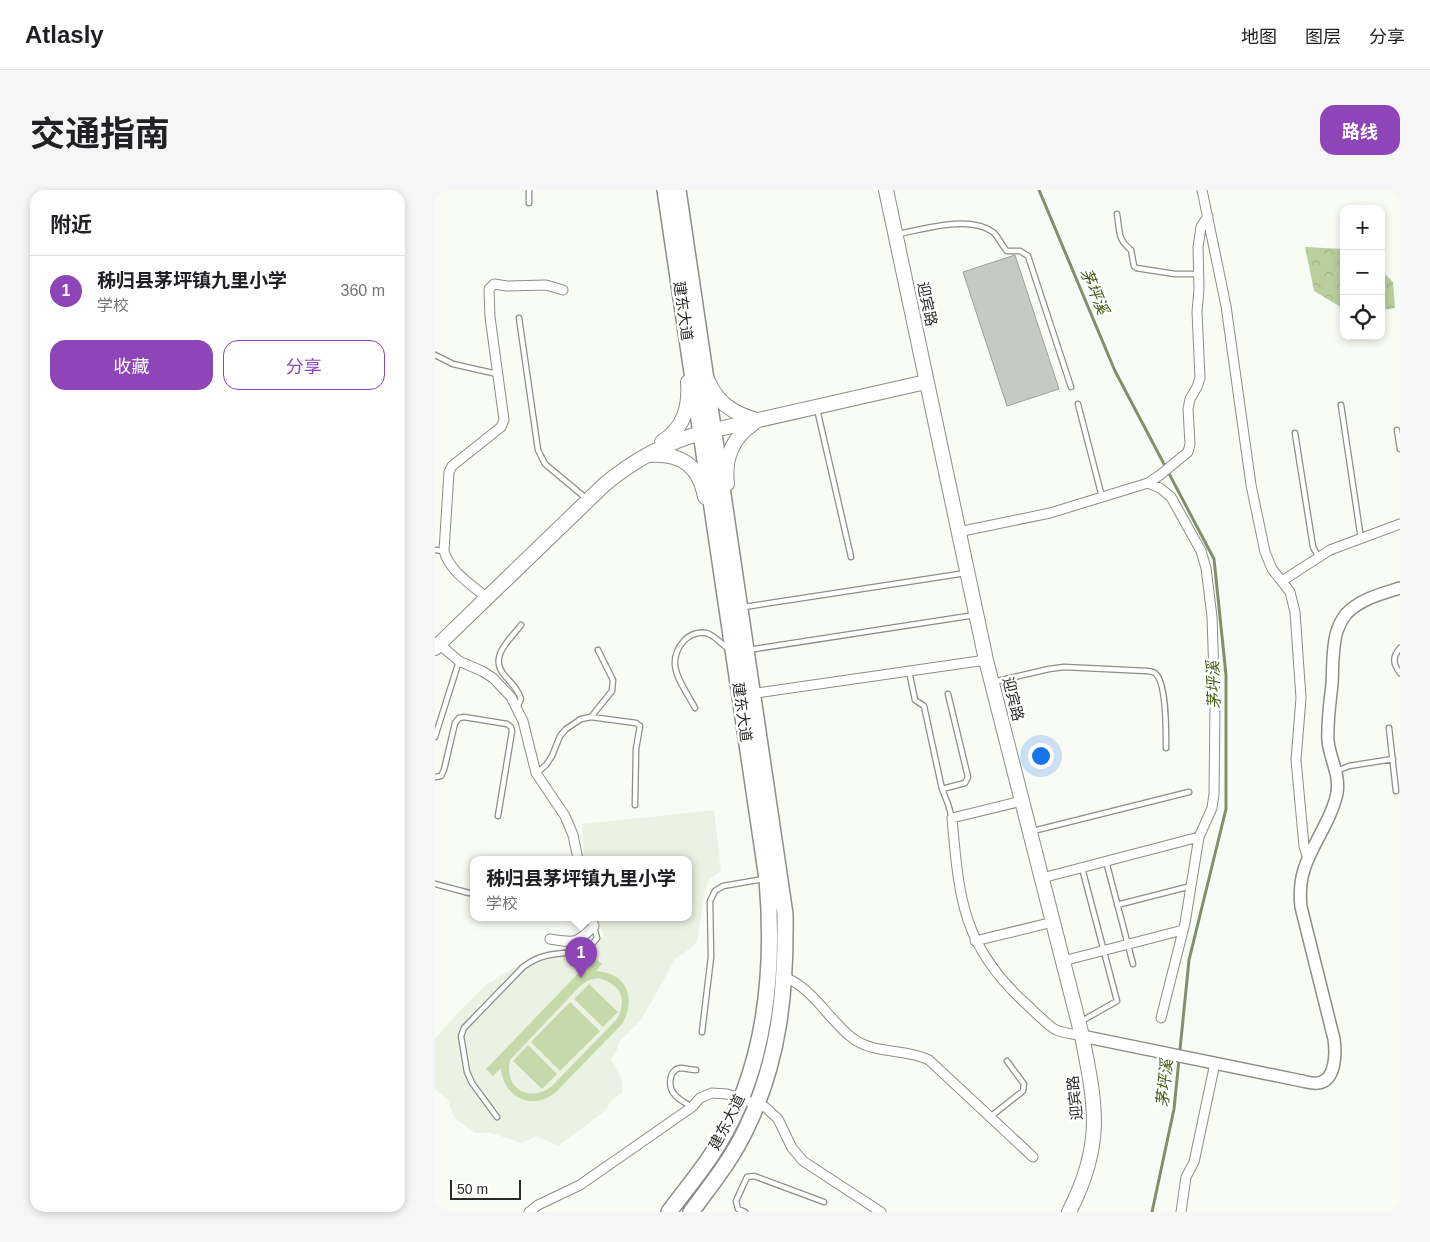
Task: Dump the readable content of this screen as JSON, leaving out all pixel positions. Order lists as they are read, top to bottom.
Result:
{
  "streets": {
    "highway": ["建东大道"],
    "main road": ["迎宾路"]
  },
  "water": ["茅坪溪"],
  "scale_bar": "50 m",
  "page": {
    "header": "Atlasly",
    "nav": ["地图", "图层", "分享"],
    "title": "交通指南",
    "buttons": [
      "路线",
      ["收藏", "分享"]
    ],
    "heading": "附近",
    "map_buttons": ["+", "−"],
    "list": [
      {
        "mark": "1",
        "name": "秭归县茅坪镇九里小学",
        "note": "学校",
        "value": "360 m"
      }
    ],
    "popup": ["秭归县茅坪镇九里小学", "学校"],
    "pins": "1",
    "scale": "50 m"
  }
}
